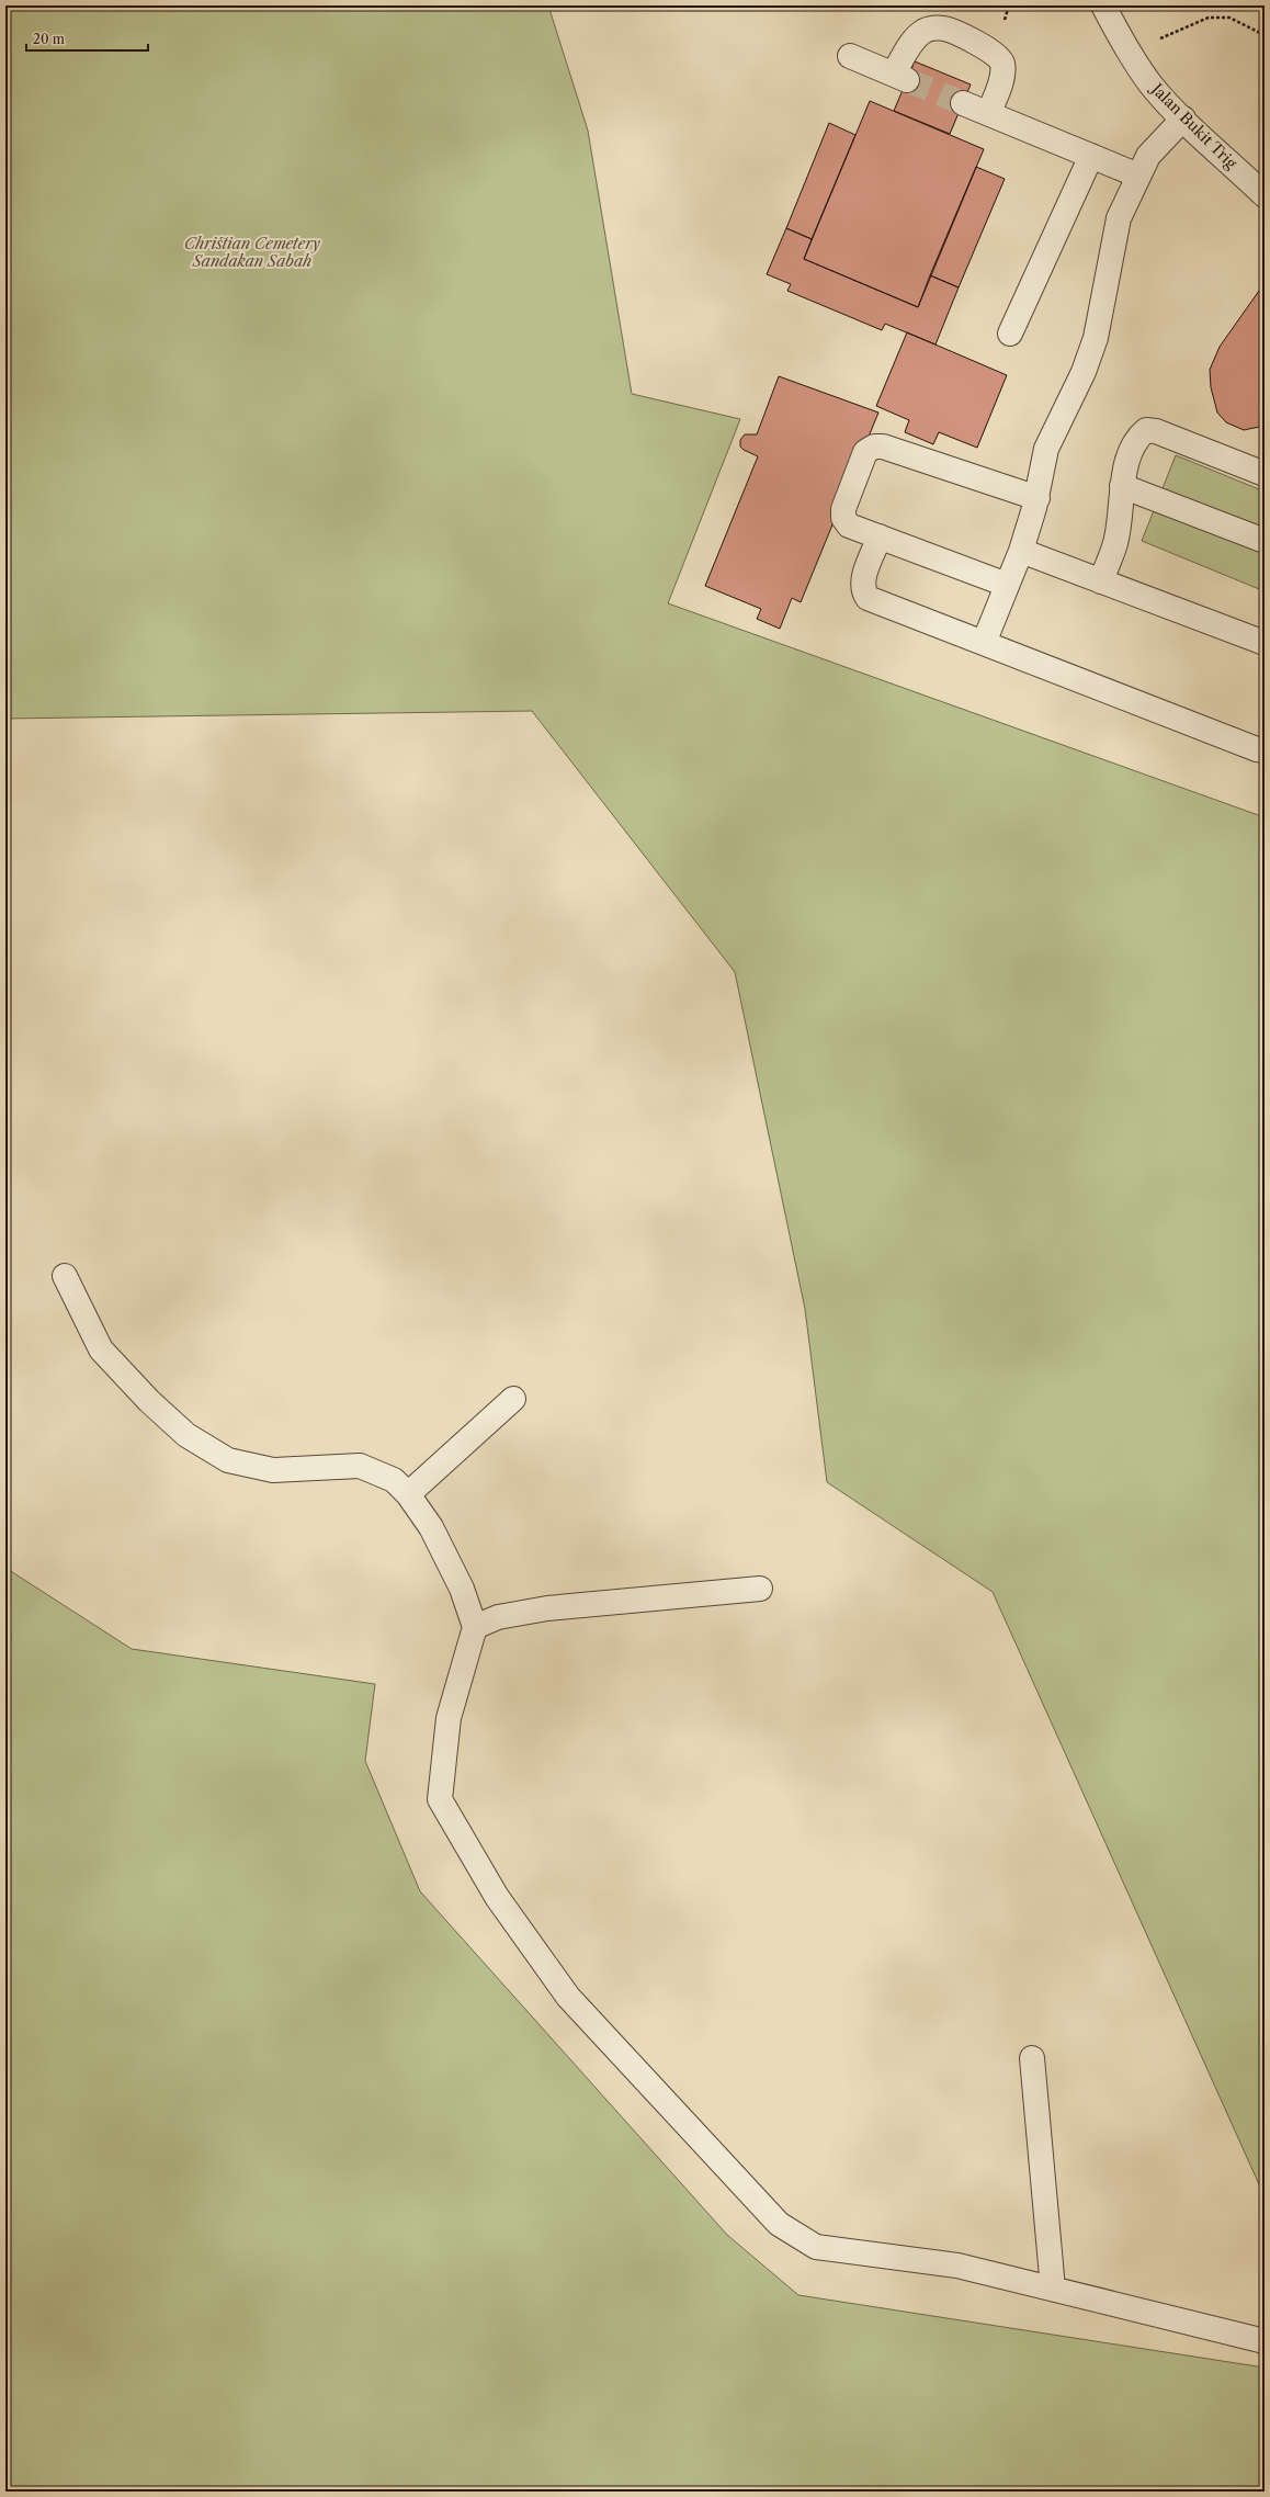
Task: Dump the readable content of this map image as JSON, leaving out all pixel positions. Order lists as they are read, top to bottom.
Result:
{
  "streets": {
    "street": ["Jalan Bukit Trig"]
  },
  "parks": ["Christian Cemetery Sandakan Sabah"],
  "scale_bar": "20 m"
}
